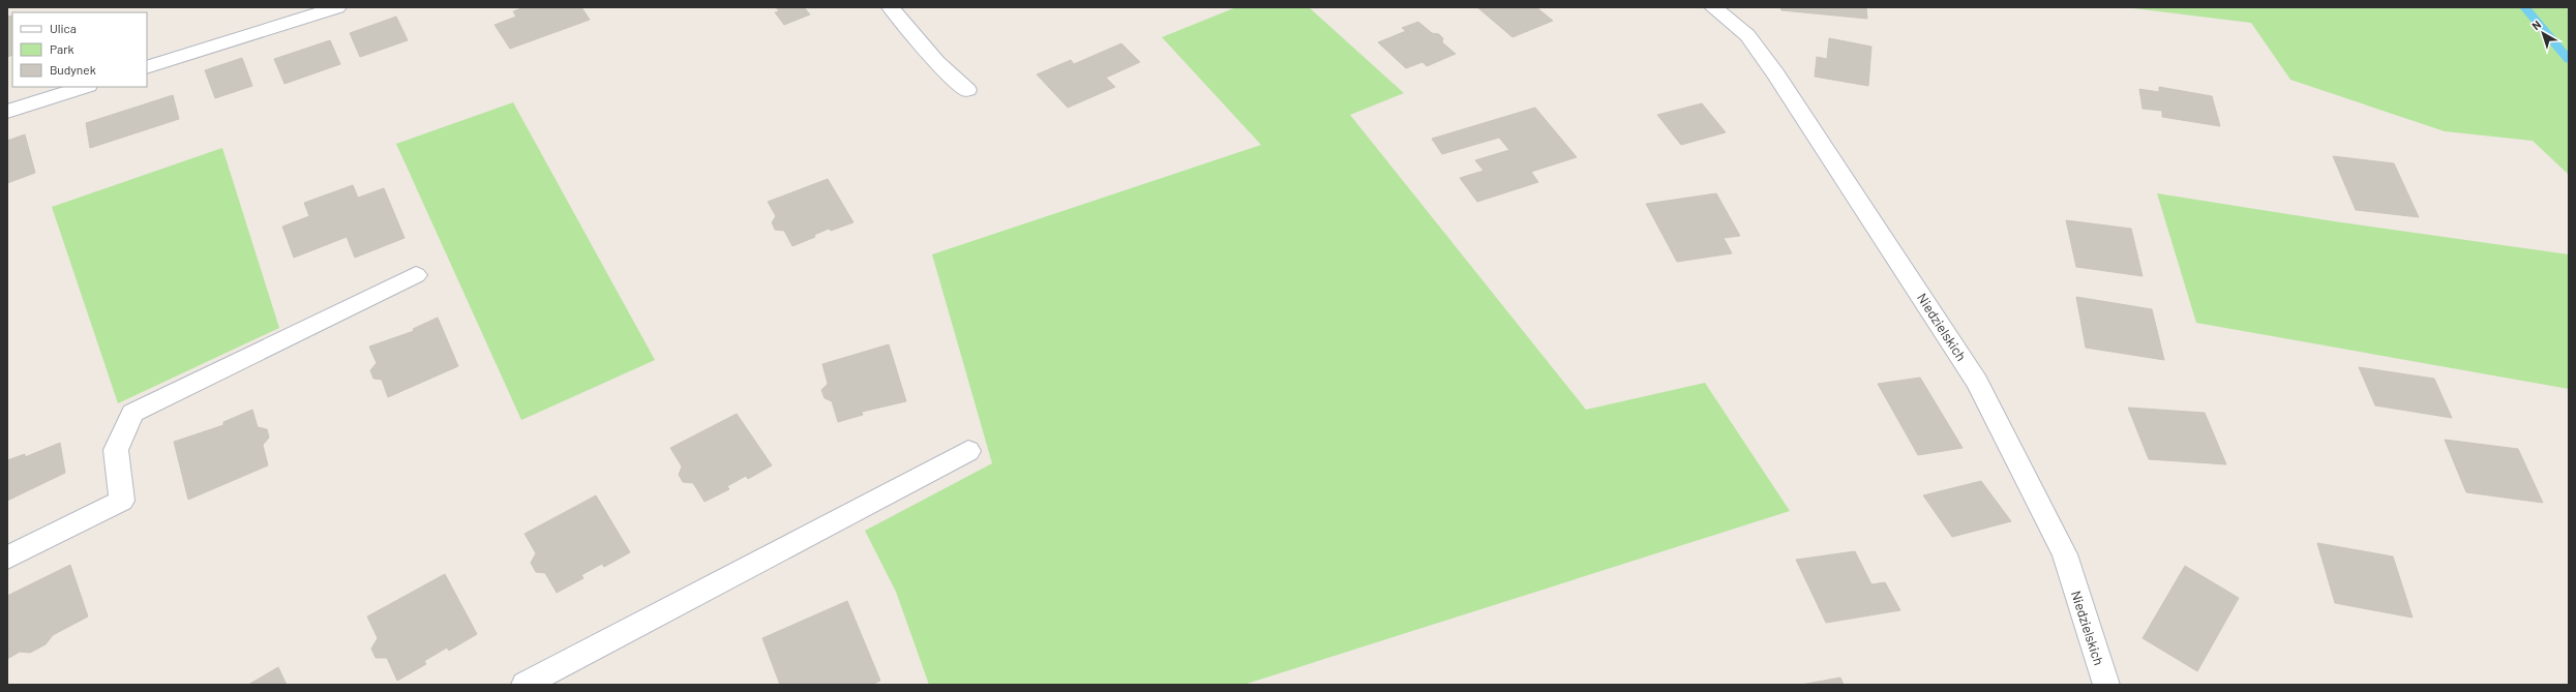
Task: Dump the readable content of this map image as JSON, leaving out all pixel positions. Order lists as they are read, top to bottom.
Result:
{
  "streets": {
    "street": ["Niedzielskich"]
  },
  "legend": ["Ulica", "Park", "Budynek"],
  "north": "top left"
}
